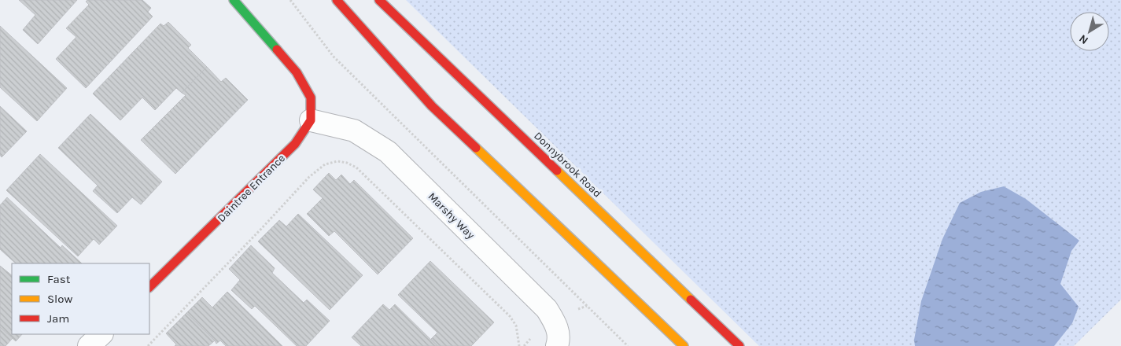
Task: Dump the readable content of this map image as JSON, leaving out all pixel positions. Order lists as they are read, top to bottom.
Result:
{
  "streets": {
    "main road": ["Donnybrook Road", "Daintree Entrance"],
    "street": ["Marshy Way"]
  },
  "crossings": [
    ["Daintree Entrance", "Marshy Way"]
  ],
  "legend": ["Fast", "Slow", "Jam"],
  "north": "bottom left"
}
